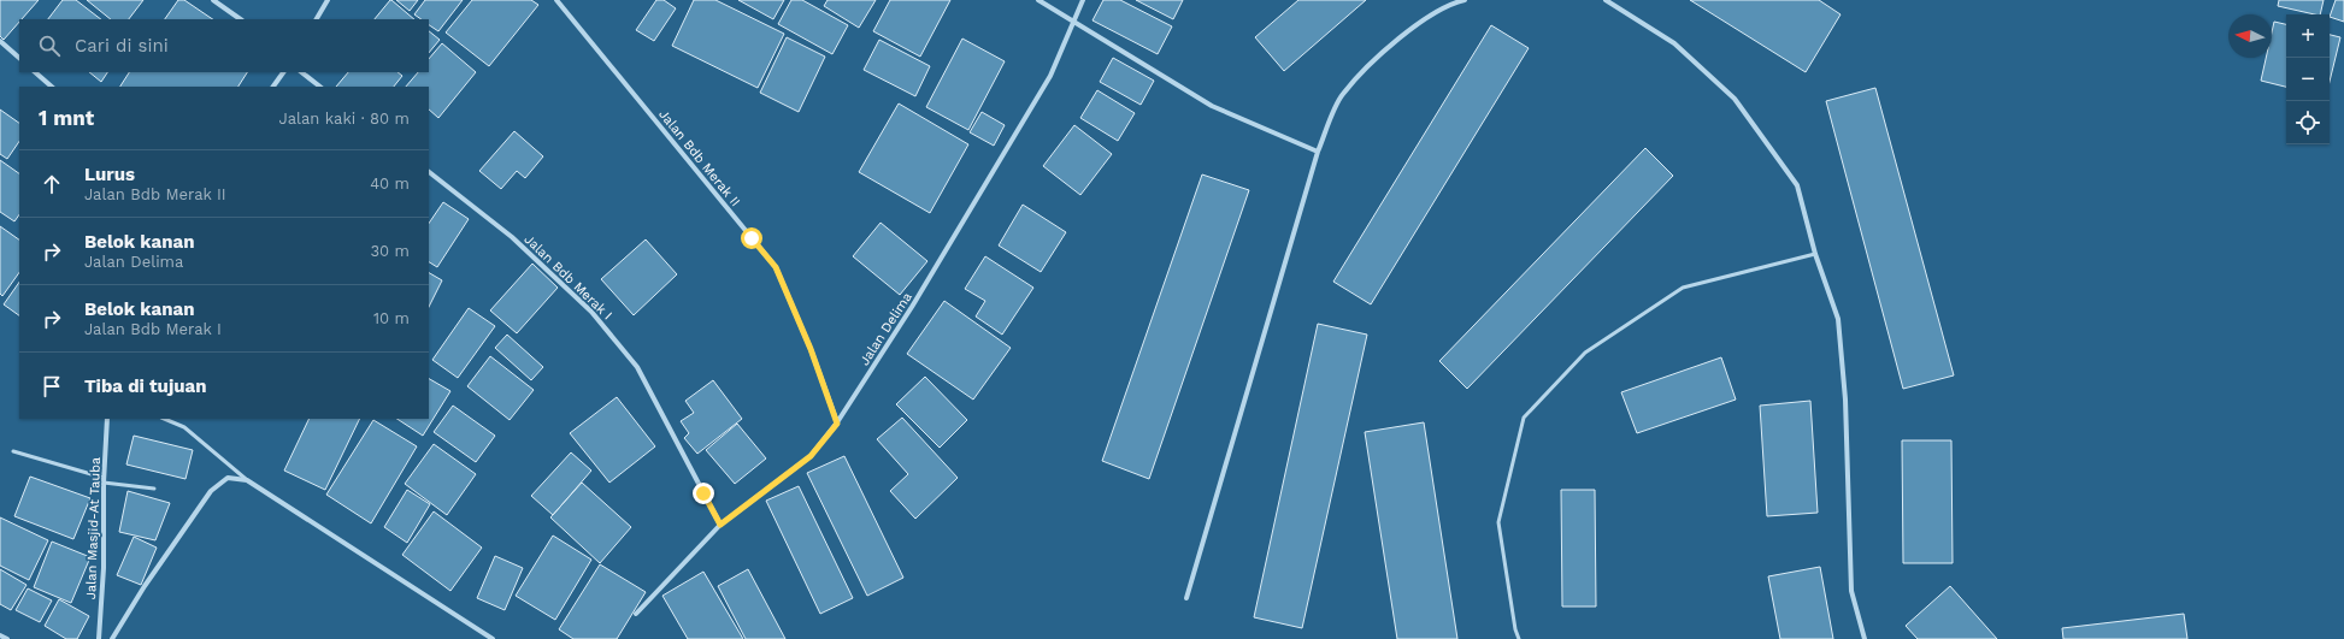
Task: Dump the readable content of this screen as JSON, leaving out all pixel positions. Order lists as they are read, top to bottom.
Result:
{
  "streets": {
    "street": [
      "Jalan Bdb Merak II",
      "Jalan Bdb Merak I",
      "Jalan Delima",
      "Jalan Masjid-At Tauba"
    ]
  },
  "crossings": [
    ["Jalan Bdb Merak II", "Jalan Delima"],
    ["Jalan Bdb Merak I", "Jalan Delima"]
  ],
  "north": "left",
  "page": {
    "map_buttons": ["+", "−"],
    "search": "Cari di sini",
    "heading": ["1 mnt", "Jalan kaki · 80 m"],
    "list": [
      ["Lurus", "Jalan Bdb Merak II", "40 m"],
      ["Belok kanan", "Jalan Delima", "30 m"],
      ["Belok kanan", "Jalan Bdb Merak I", "10 m"],
      "Tiba di tujuan"
    ]
  }
}
